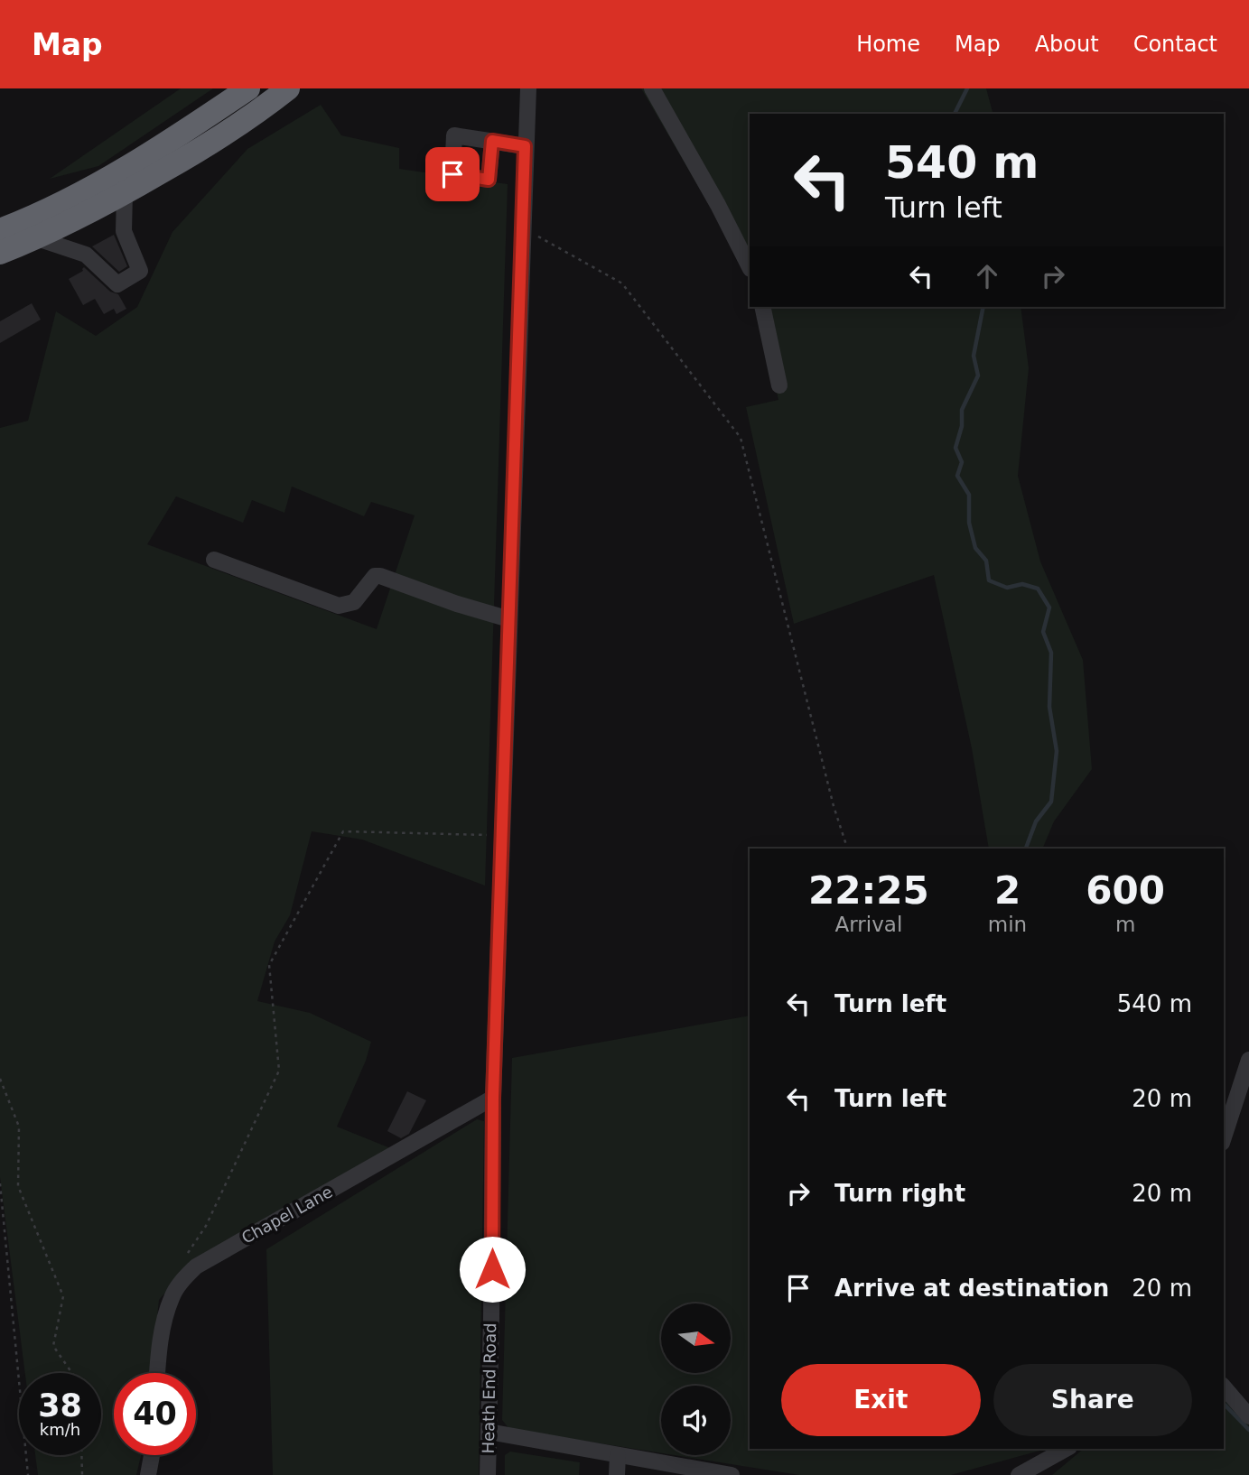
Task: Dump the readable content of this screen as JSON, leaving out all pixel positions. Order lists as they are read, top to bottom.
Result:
{
  "streets": {
    "street": ["Chapel Lane", "Heath End Road"]
  },
  "crossings": [
    ["Chapel Lane", "Heath End Road"]
  ],
  "north": "right",
  "page": {
    "header": "Map",
    "nav": [
      "Home",
      "Map",
      "About",
      "Contact"
    ],
    "turn": ["540 m", "Turn left"],
    "eta": [
      "22:25",
      "Arrival",
      "2",
      "min",
      "600",
      "m"
    ],
    "list": [
      {
        "name": "Turn left",
        "value": "540 m"
      },
      {
        "name": "Turn left",
        "value": "20 m"
      },
      {
        "name": "Turn right",
        "value": "20 m"
      },
      {
        "name": "Arrive at destination",
        "value": "20 m"
      }
    ],
    "buttons": ["Exit", "Share"],
    "speed": "38 km/h",
    "limit": "40"
  }
}
